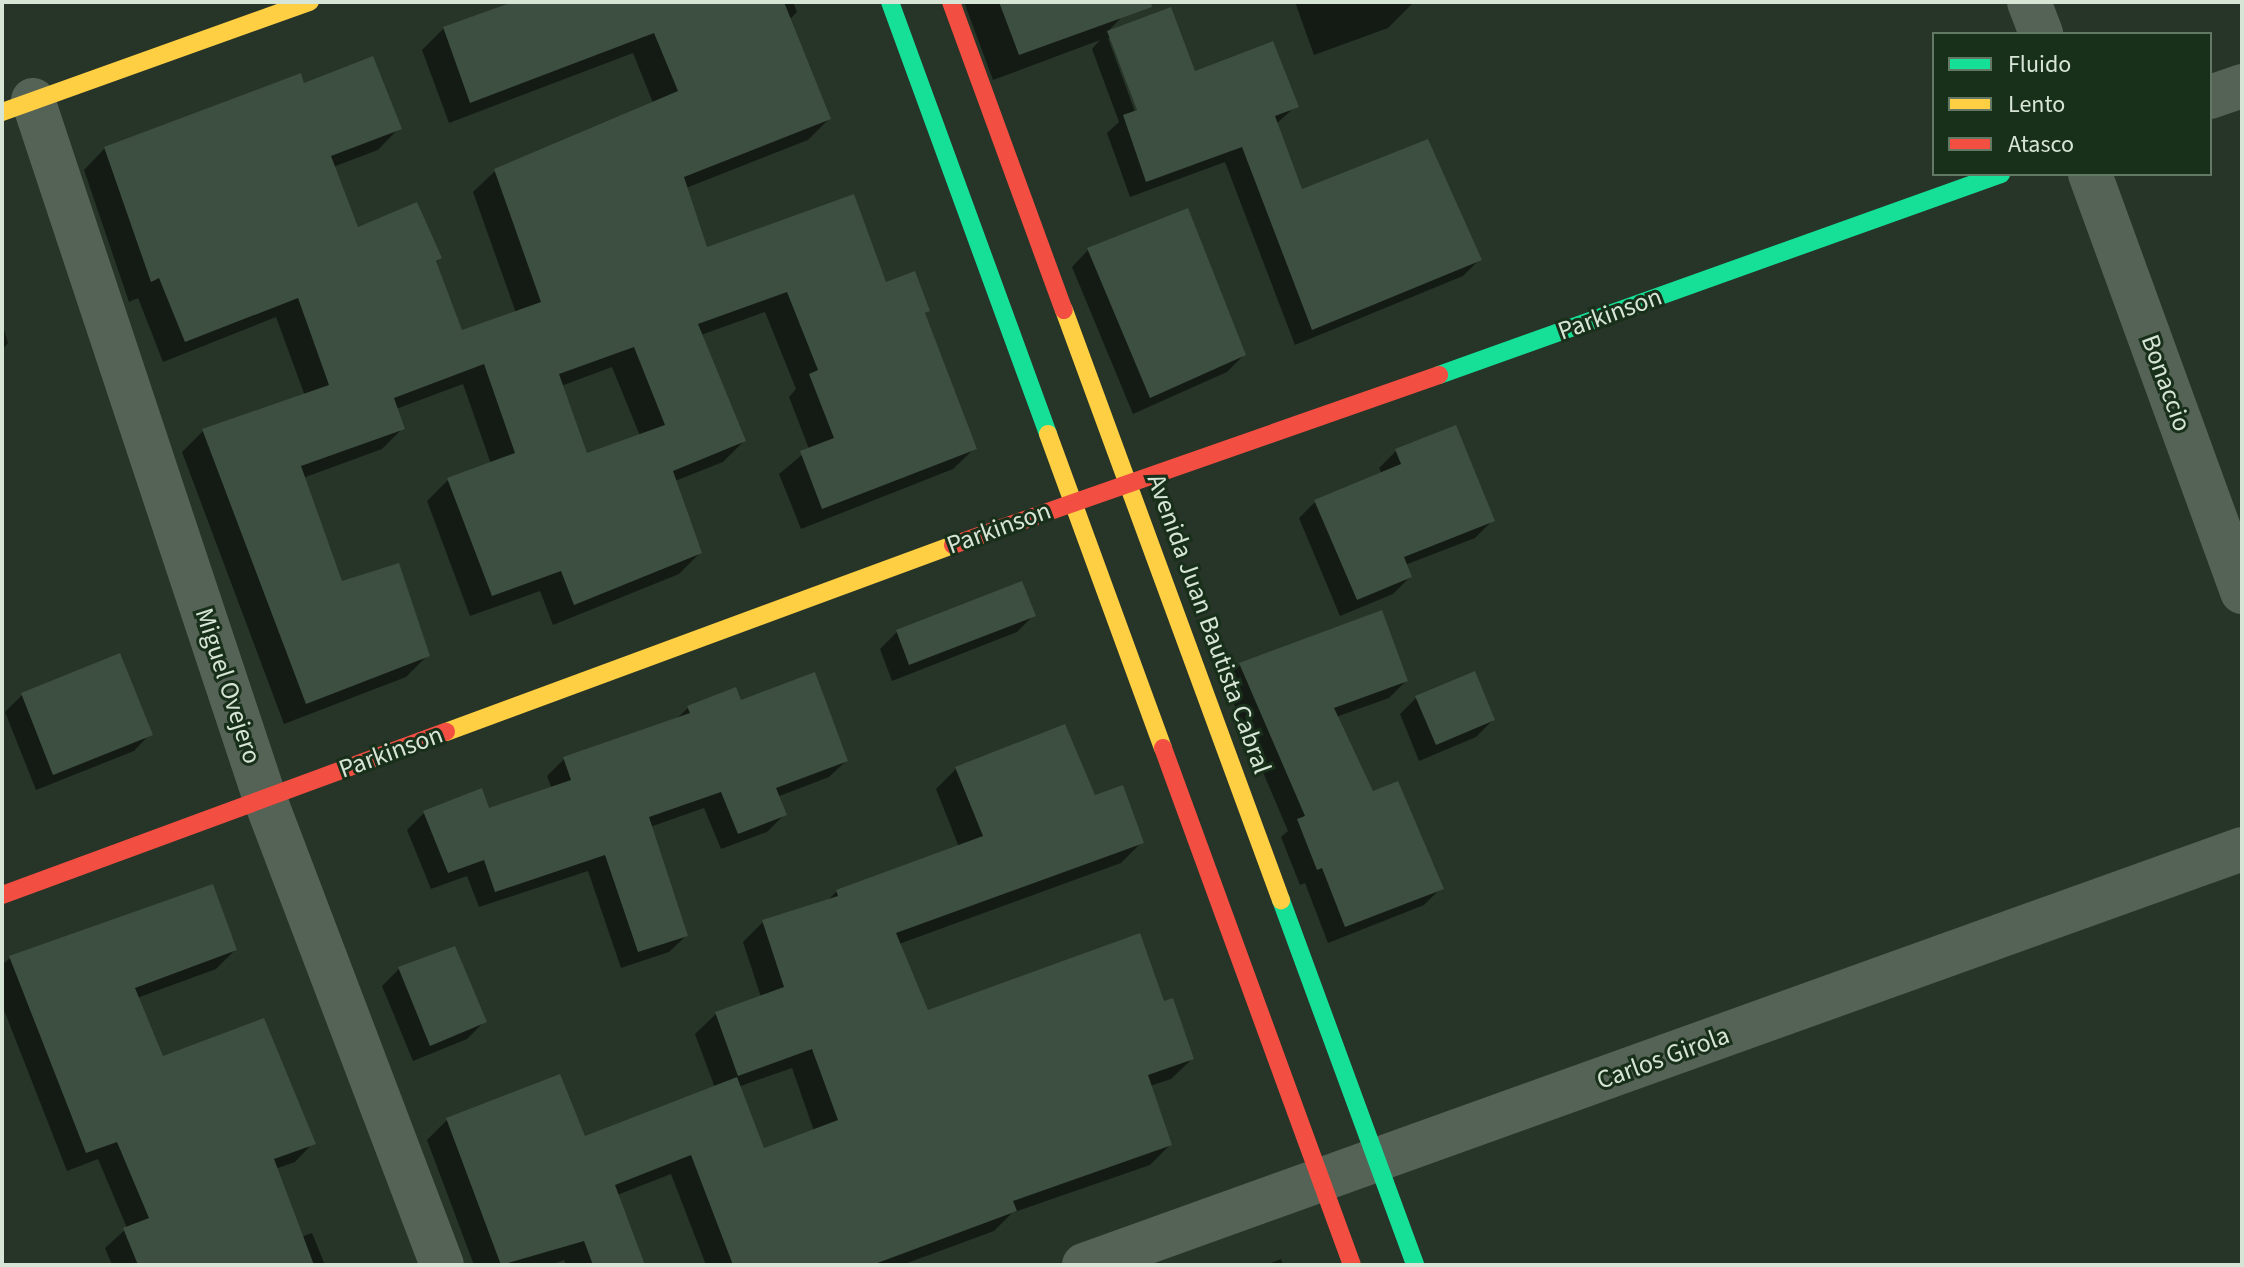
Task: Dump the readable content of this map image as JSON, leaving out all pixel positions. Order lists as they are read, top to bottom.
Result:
{
  "streets": {
    "main road": ["Parkinson", "Avenida Juan Bautista Cabral"],
    "street": ["Bonaccio", "Miguel Ovejero", "Carlos Girola"]
  },
  "crossings": [
    ["Parkinson", "Avenida Juan Bautista Cabral"],
    ["Parkinson", "Miguel Ovejero"],
    ["Avenida Juan Bautista Cabral", "Carlos Girola"]
  ],
  "legend": ["Fluido", "Lento", "Atasco"]
}
